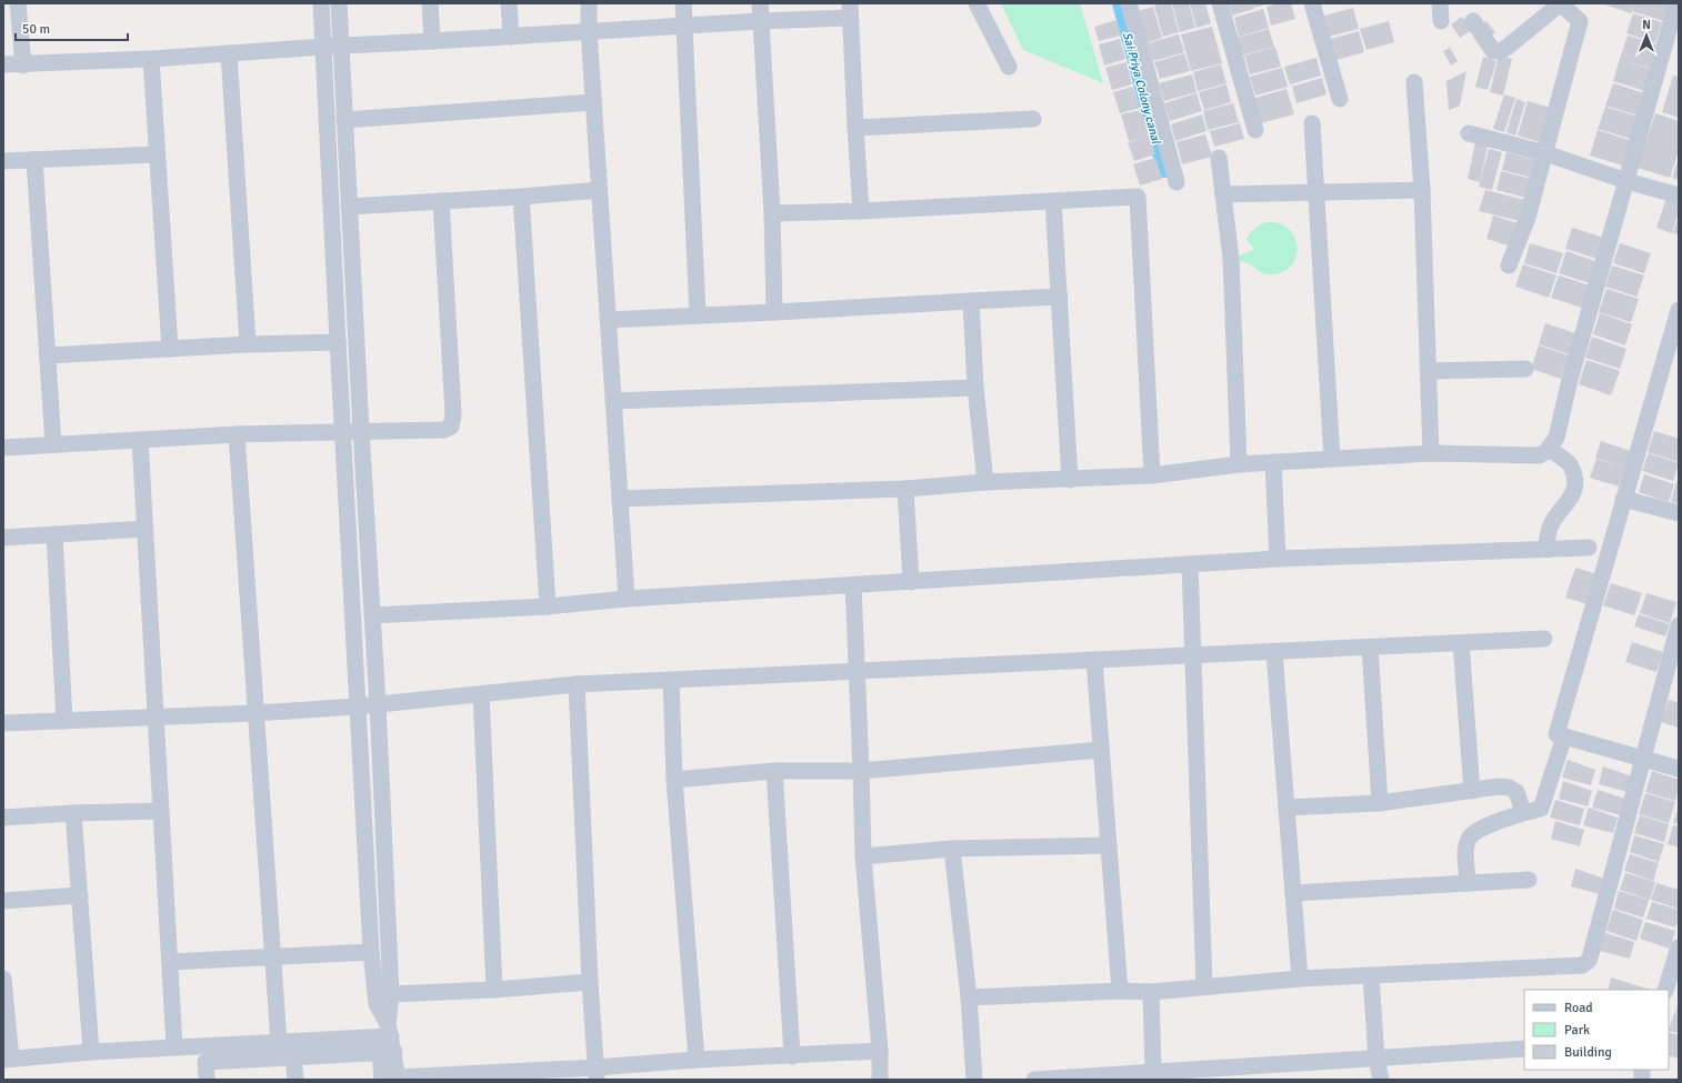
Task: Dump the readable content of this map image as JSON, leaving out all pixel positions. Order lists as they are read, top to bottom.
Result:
{
  "water": ["Sai Priya Colony canal"],
  "legend": ["Road", "Park", "Building"],
  "scale_bar": "50 m",
  "north": "top"
}
